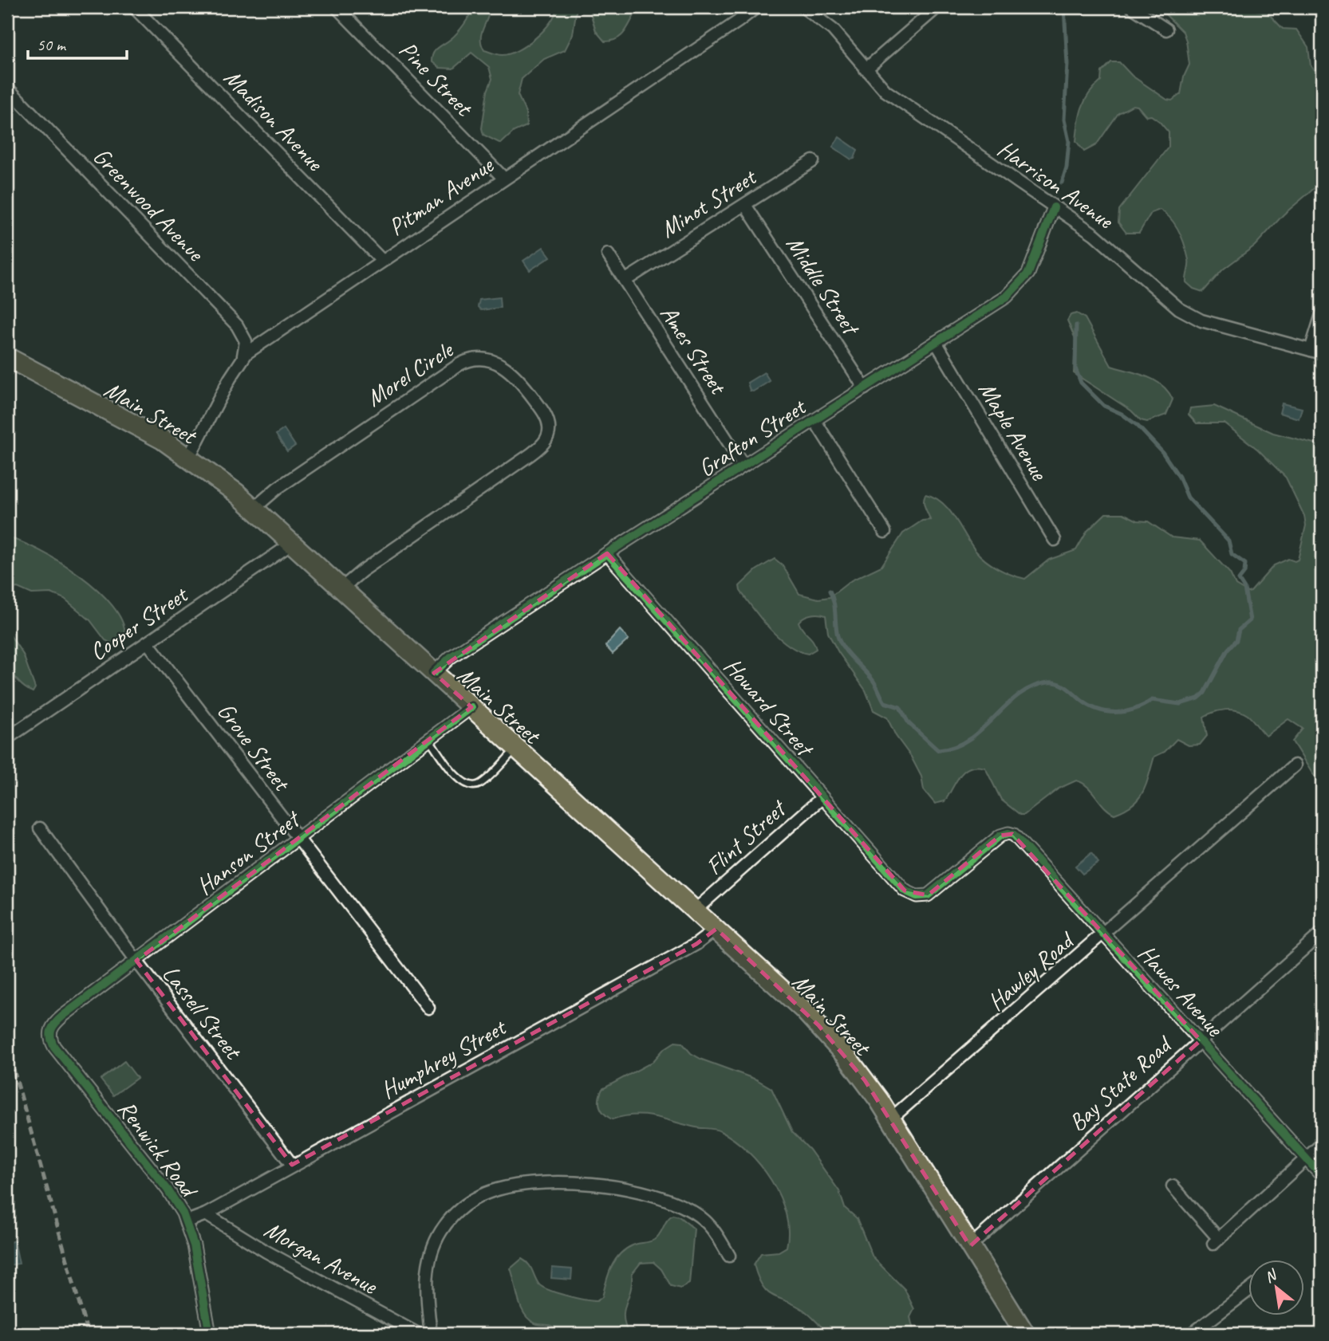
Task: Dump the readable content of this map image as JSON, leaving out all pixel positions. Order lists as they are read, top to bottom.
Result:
{
  "streets": {
    "main road": ["Main Street"],
    "street": [
      "Pine Street",
      "Madison Avenue",
      "Harrison Avenue",
      "Pitman Avenue",
      "Minot Street",
      "Greenwood Avenue",
      "Middle Street",
      "Ames Street",
      "Morel Circle",
      "Maple Avenue",
      "Grafton Street",
      "Cooper Street",
      "Howard Street",
      "Grove Street",
      "Flint Street",
      "Hanson Street",
      "Hawley Road",
      "Hawes Avenue",
      "Lassell Street",
      "Humphrey Street",
      "Bay State Road",
      "Renwick Road",
      "Morgan Avenue"
    ]
  },
  "crossings": [
    ["Pine Street", "Pitman Avenue"],
    ["Madison Avenue", "Pitman Avenue"],
    ["Harrison Avenue", "Grafton Street"],
    ["Pitman Avenue", "Greenwood Avenue"],
    ["Pitman Avenue", "Main Street"],
    ["Minot Street", "Middle Street"],
    ["Minot Street", "Ames Street"],
    ["Middle Street", "Grafton Street"],
    ["Ames Street", "Grafton Street"],
    ["Morel Circle", "Main Street"],
    ["Main Street", "Grafton Street"],
    ["Main Street", "Cooper Street"],
    ["Main Street", "Flint Street"],
    ["Main Street", "Hanson Street"],
    ["Main Street", "Hawley Road"],
    ["Main Street", "Humphrey Street"],
    ["Main Street", "Bay State Road"],
    ["Maple Avenue", "Grafton Street"],
    ["Grafton Street", "Howard Street"],
    ["Cooper Street", "Grove Street"],
    ["Howard Street", "Flint Street"],
    ["Howard Street", "Hawes Avenue"],
    ["Grove Street", "Hanson Street"],
    ["Hanson Street", "Lassell Street"],
    ["Hanson Street", "Renwick Road"],
    ["Hawley Road", "Hawes Avenue"],
    ["Hawes Avenue", "Bay State Road"],
    ["Lassell Street", "Humphrey Street"],
    ["Humphrey Street", "Renwick Road"],
    ["Humphrey Street", "Morgan Avenue"]
  ],
  "scale_bar": "50 m",
  "north": "top left"
}
